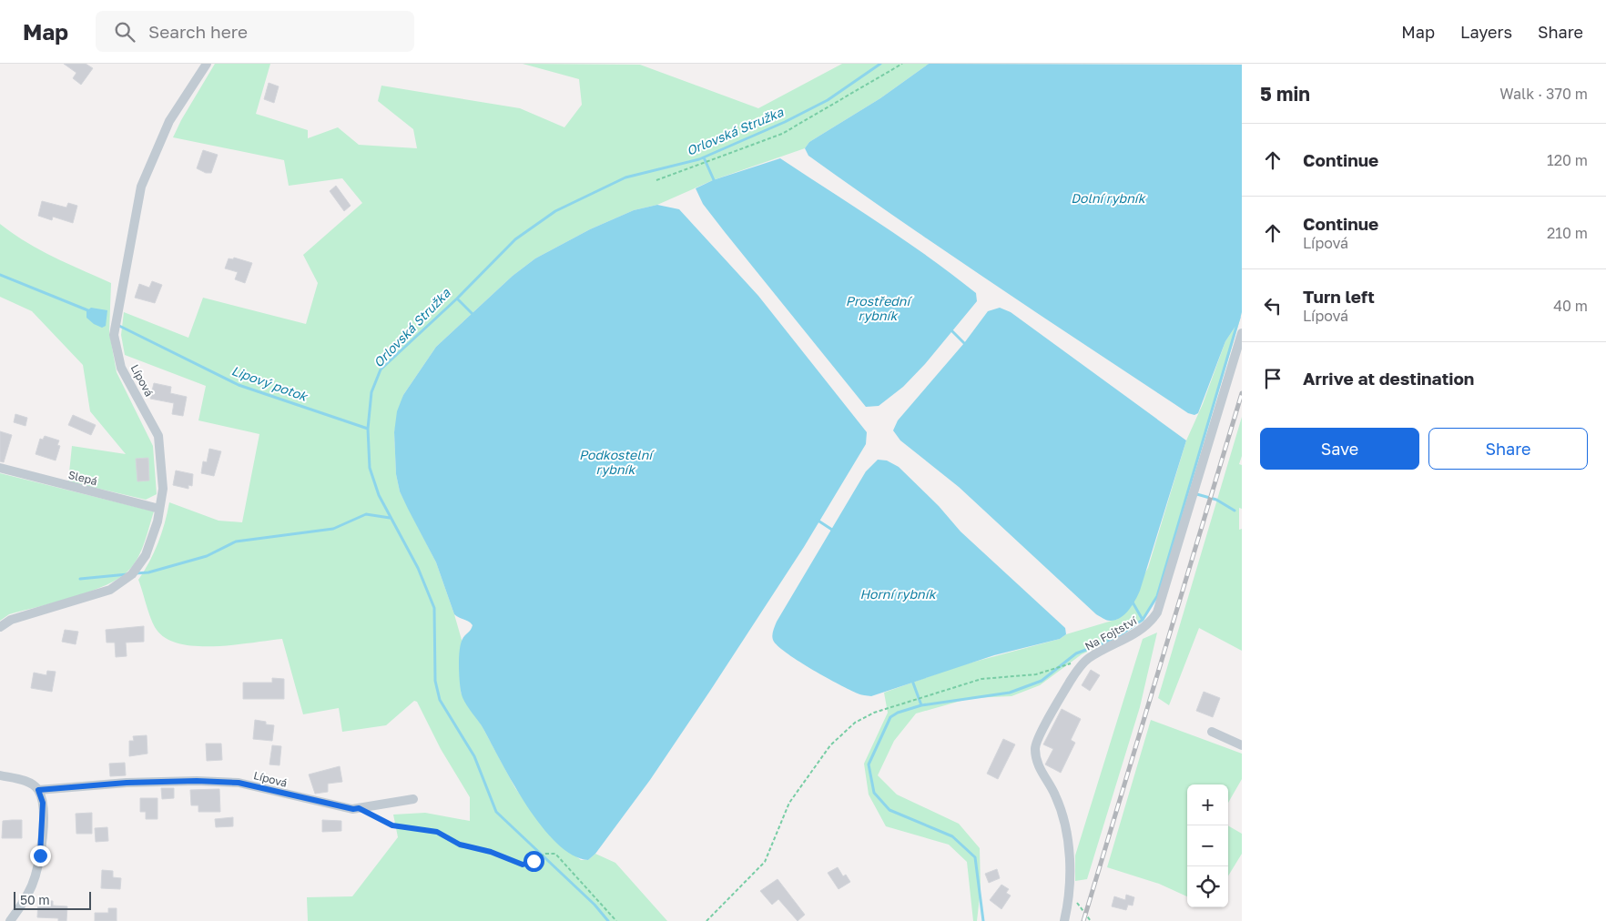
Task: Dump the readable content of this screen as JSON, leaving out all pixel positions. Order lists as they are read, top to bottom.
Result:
{
  "streets": {
    "street": ["Lípová", "Slepá", "Na Fojtství"]
  },
  "crossings": [
    ["Lípová", "Slepá"]
  ],
  "water": [
    "Orlovská Stružka",
    "Dolní rybník",
    "Prostřední rybník",
    "Lipový potok",
    "Podkostelní rybník",
    "Horní rybník"
  ],
  "scale_bar": "50 m",
  "page": {
    "header": "Map",
    "search": "Search here",
    "nav": ["Map", "Layers", "Share"],
    "heading": ["5 min", "Walk · 370 m"],
    "list": [
      ["Continue", "120 m"],
      ["Continue", "Lípová", "210 m"],
      ["Turn left", "Lípová", "40 m"],
      "Arrive at destination"
    ],
    "buttons": ["Save", "Share"],
    "map_buttons": ["+", "−"],
    "scale": "50 m"
  }
}
